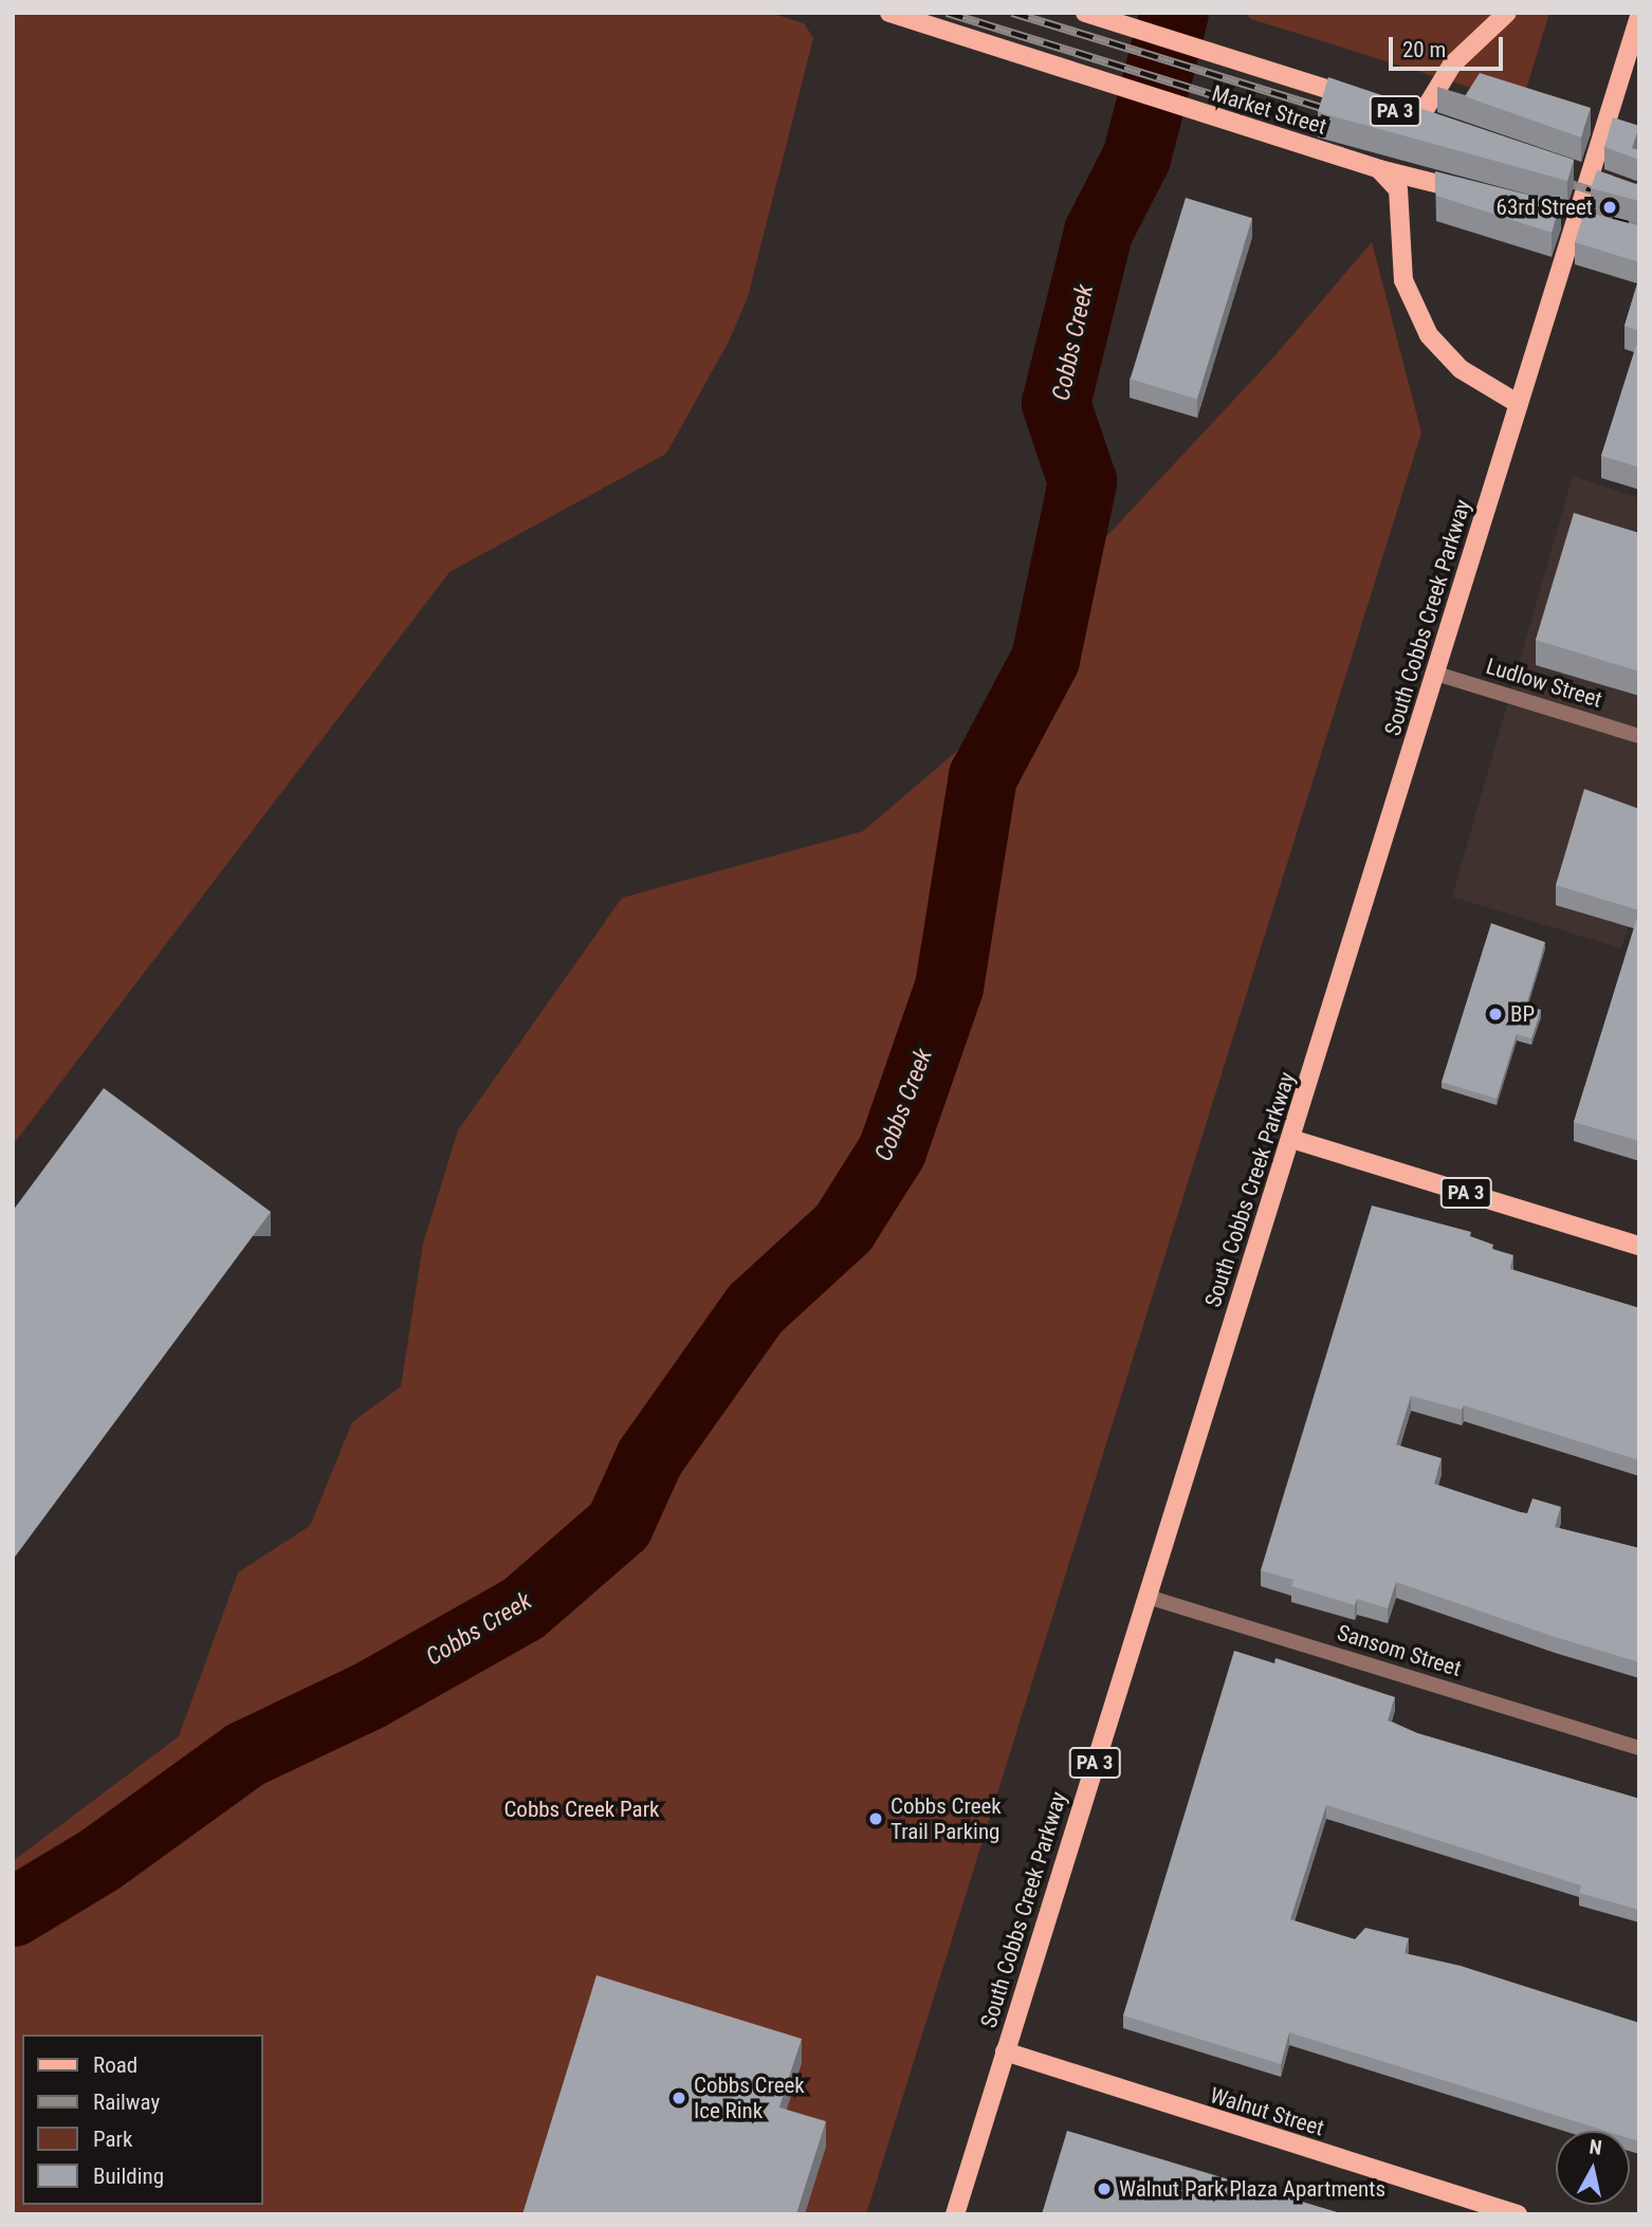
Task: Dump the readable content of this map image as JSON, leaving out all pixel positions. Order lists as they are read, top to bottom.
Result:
{
  "streets": {
    "main road": [
      "Market Street",
      "PA 3",
      "South Cobbs Creek Parkway",
      "Walnut Street"
    ],
    "street": ["Ludlow Street", "Sansom Street"]
  },
  "crossings": [
    ["PA 3", "South Cobbs Creek Parkway"],
    ["South Cobbs Creek Parkway", "Ludlow Street"],
    ["South Cobbs Creek Parkway", "Sansom Street"],
    ["South Cobbs Creek Parkway", "Walnut Street"]
  ],
  "water": ["Cobbs Creek"],
  "parks": ["Cobbs Creek Park"],
  "places": [
    "63rd Street",
    "BP",
    "Cobbs Creek Trail Parking",
    "Cobbs Creek Ice Rink",
    "Walnut Park Plaza Apartments"
  ],
  "legend": [
    "Road",
    "Railway",
    "Park",
    "Building"
  ],
  "scale_bar": "20 m",
  "north": "top"
}
